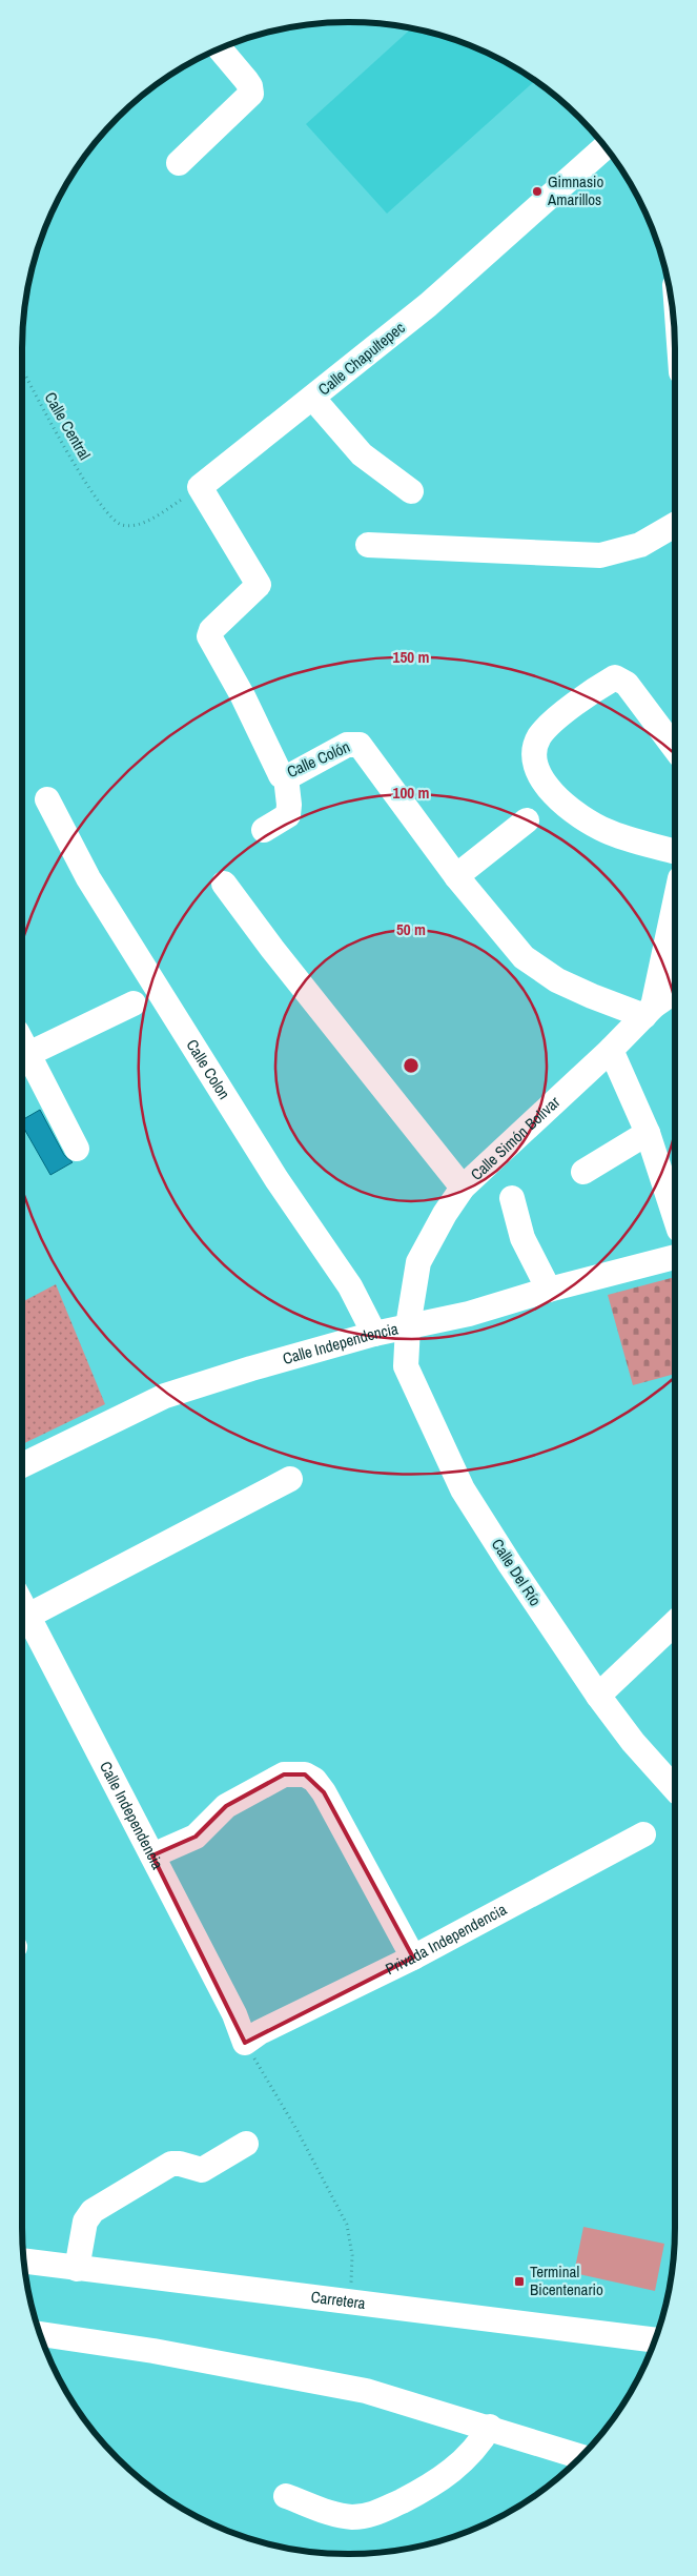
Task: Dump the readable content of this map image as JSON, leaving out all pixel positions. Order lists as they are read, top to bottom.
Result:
{
  "streets": {
    "street": [
      "Calle Chapultepec",
      "Calle Colón",
      "Calle Colon",
      "Calle Simón Bolívar",
      "Calle Independencia",
      "Calle Del Río",
      "Privada Independencia",
      "Carretera"
    ],
    "path": ["Calle Central"]
  },
  "crossings": [
    ["Calle Chapultepec", "Calle Central"],
    ["Calle Chapultepec", "Calle Colón"],
    ["Calle Central", "Calle Colón"],
    ["Calle Colón", "Calle Simón Bolívar"],
    ["Calle Colon", "Calle Independencia"],
    ["Calle Simón Bolívar", "Calle Independencia"],
    ["Calle Simón Bolívar", "Calle Del Río"],
    ["Calle Independencia", "Calle Del Río"],
    ["Calle Independencia", "Privada Independencia"]
  ],
  "places": {
    "other": ["Gimnasio Amarillos"],
    "transit": ["Terminal Bicentenario"]
  },
  "rings": ["150 m", "100 m", "50 m"]
}
